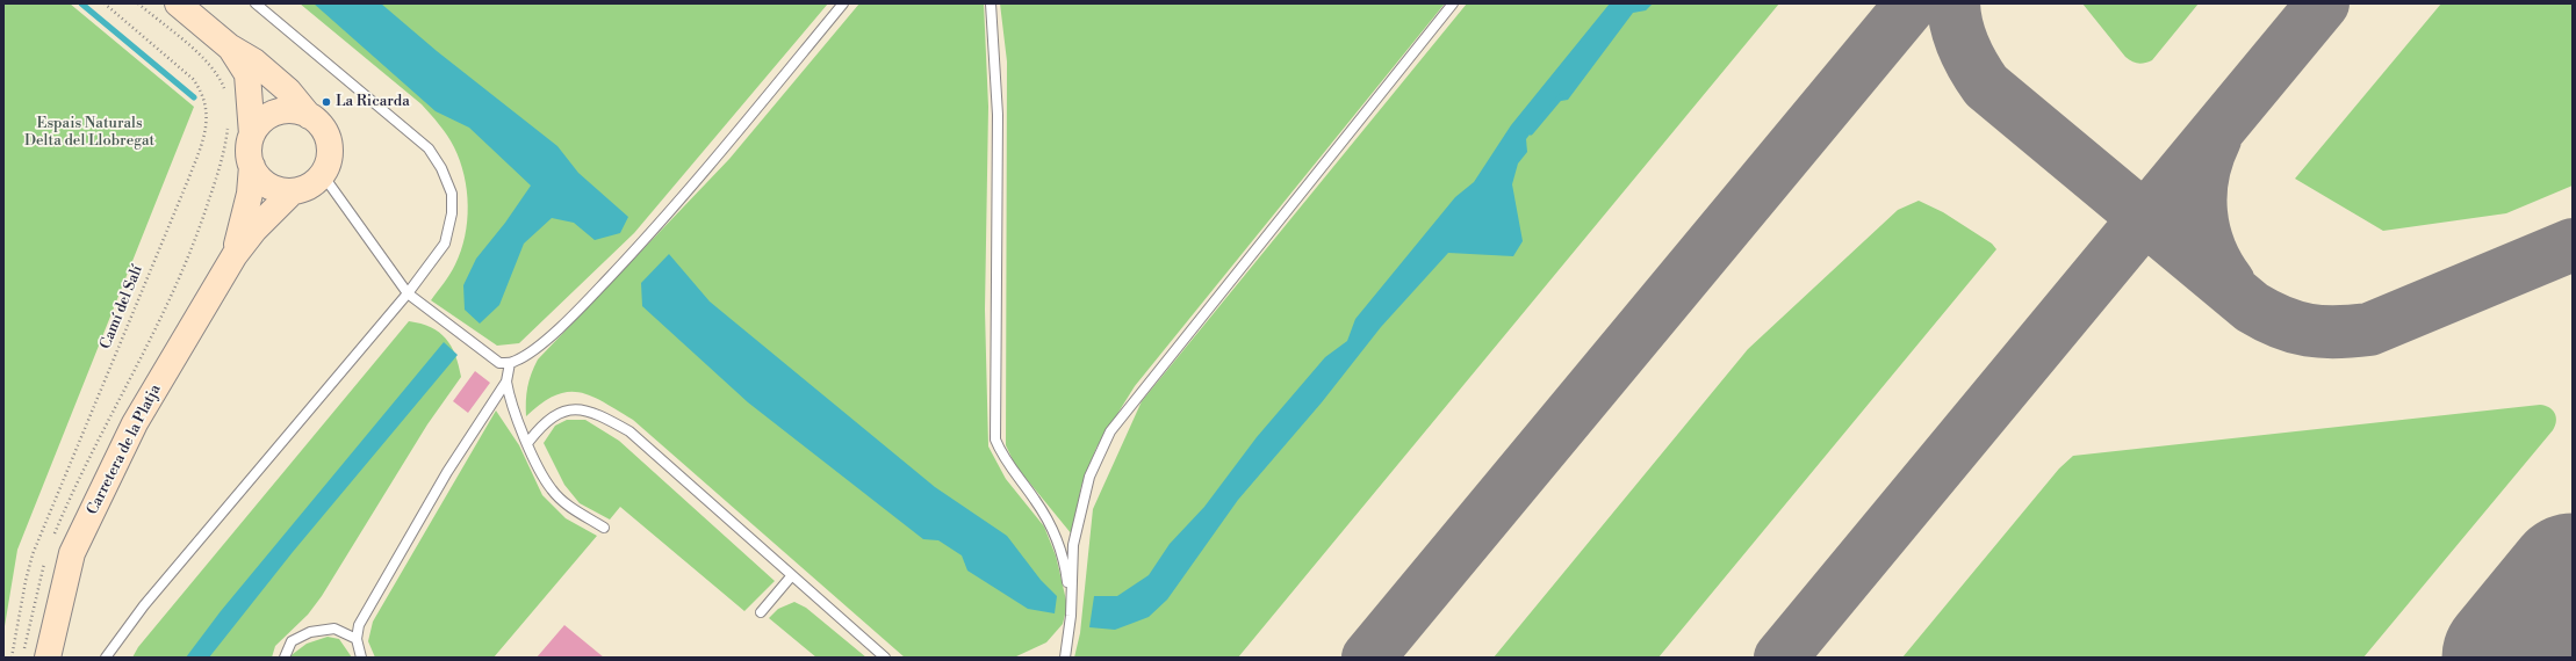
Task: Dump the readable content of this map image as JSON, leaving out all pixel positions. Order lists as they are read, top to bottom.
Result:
{
  "streets": {
    "street": ["Carretera de la Platja"],
    "path": ["Camí del Salí"]
  },
  "parks": ["Espais Naturals Delta del Llobregat"],
  "places": ["La Ricarda"]
}
